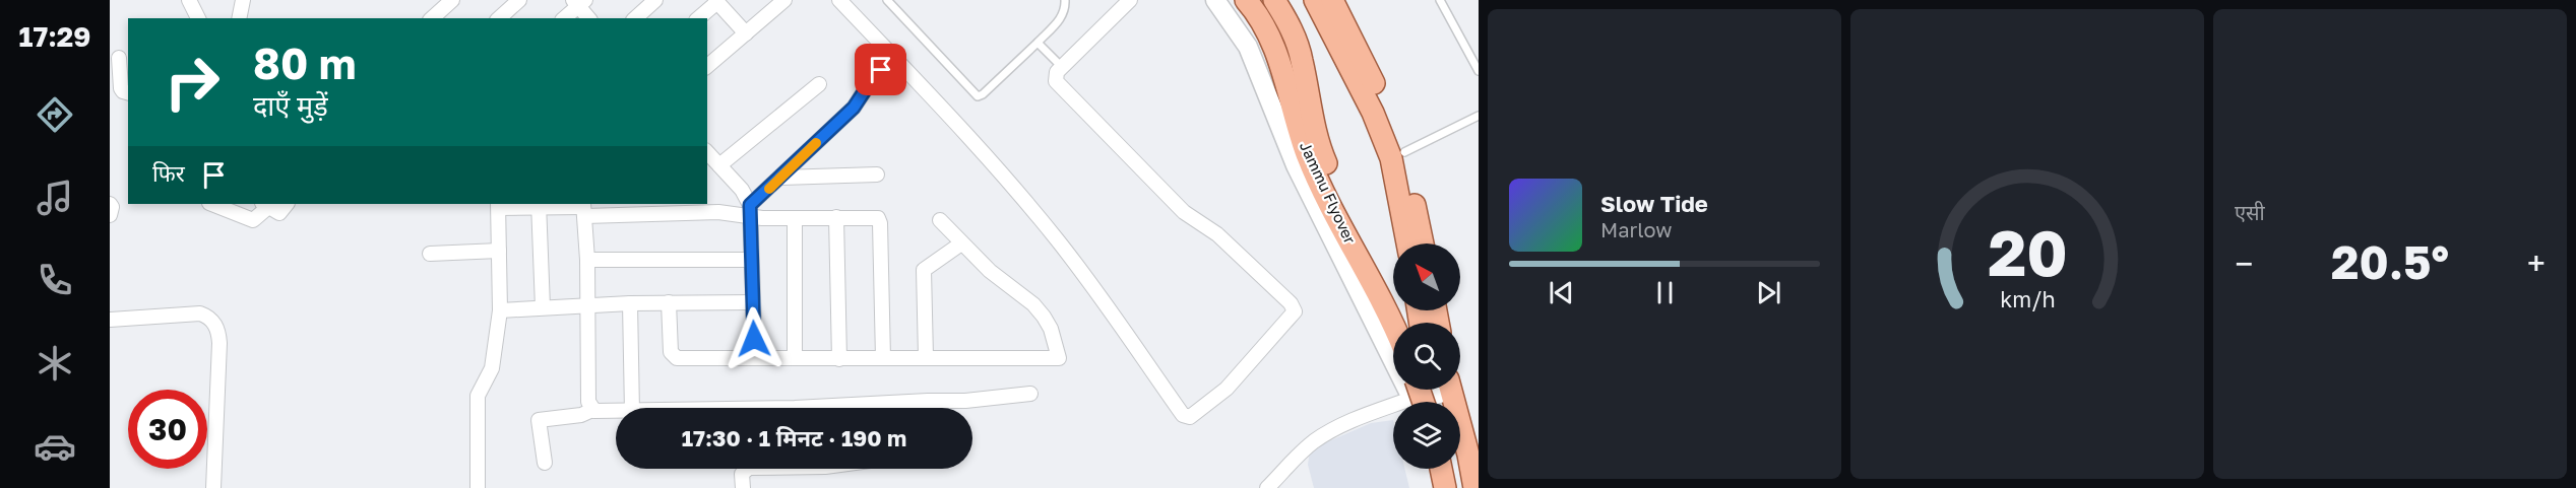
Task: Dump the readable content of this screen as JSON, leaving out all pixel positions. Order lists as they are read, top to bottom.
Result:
{
  "streets": {
    "main road": ["Jammu Flyover"]
  },
  "north": "top left",
  "page": {
    "tabs": "17:29",
    "tile": "एसी",
    "turn": ["80 m", "दाएँ मुड़ें"],
    "then": "फिर",
    "song": ["Slow Tide", "Marlow"],
    "heat": ["−", "20.5°", "+"],
    "limit": "30",
    "trip": "17:30 · 1 मिनट · 190 m",
    "gauge": ["20", "km/h"]
  }
}
